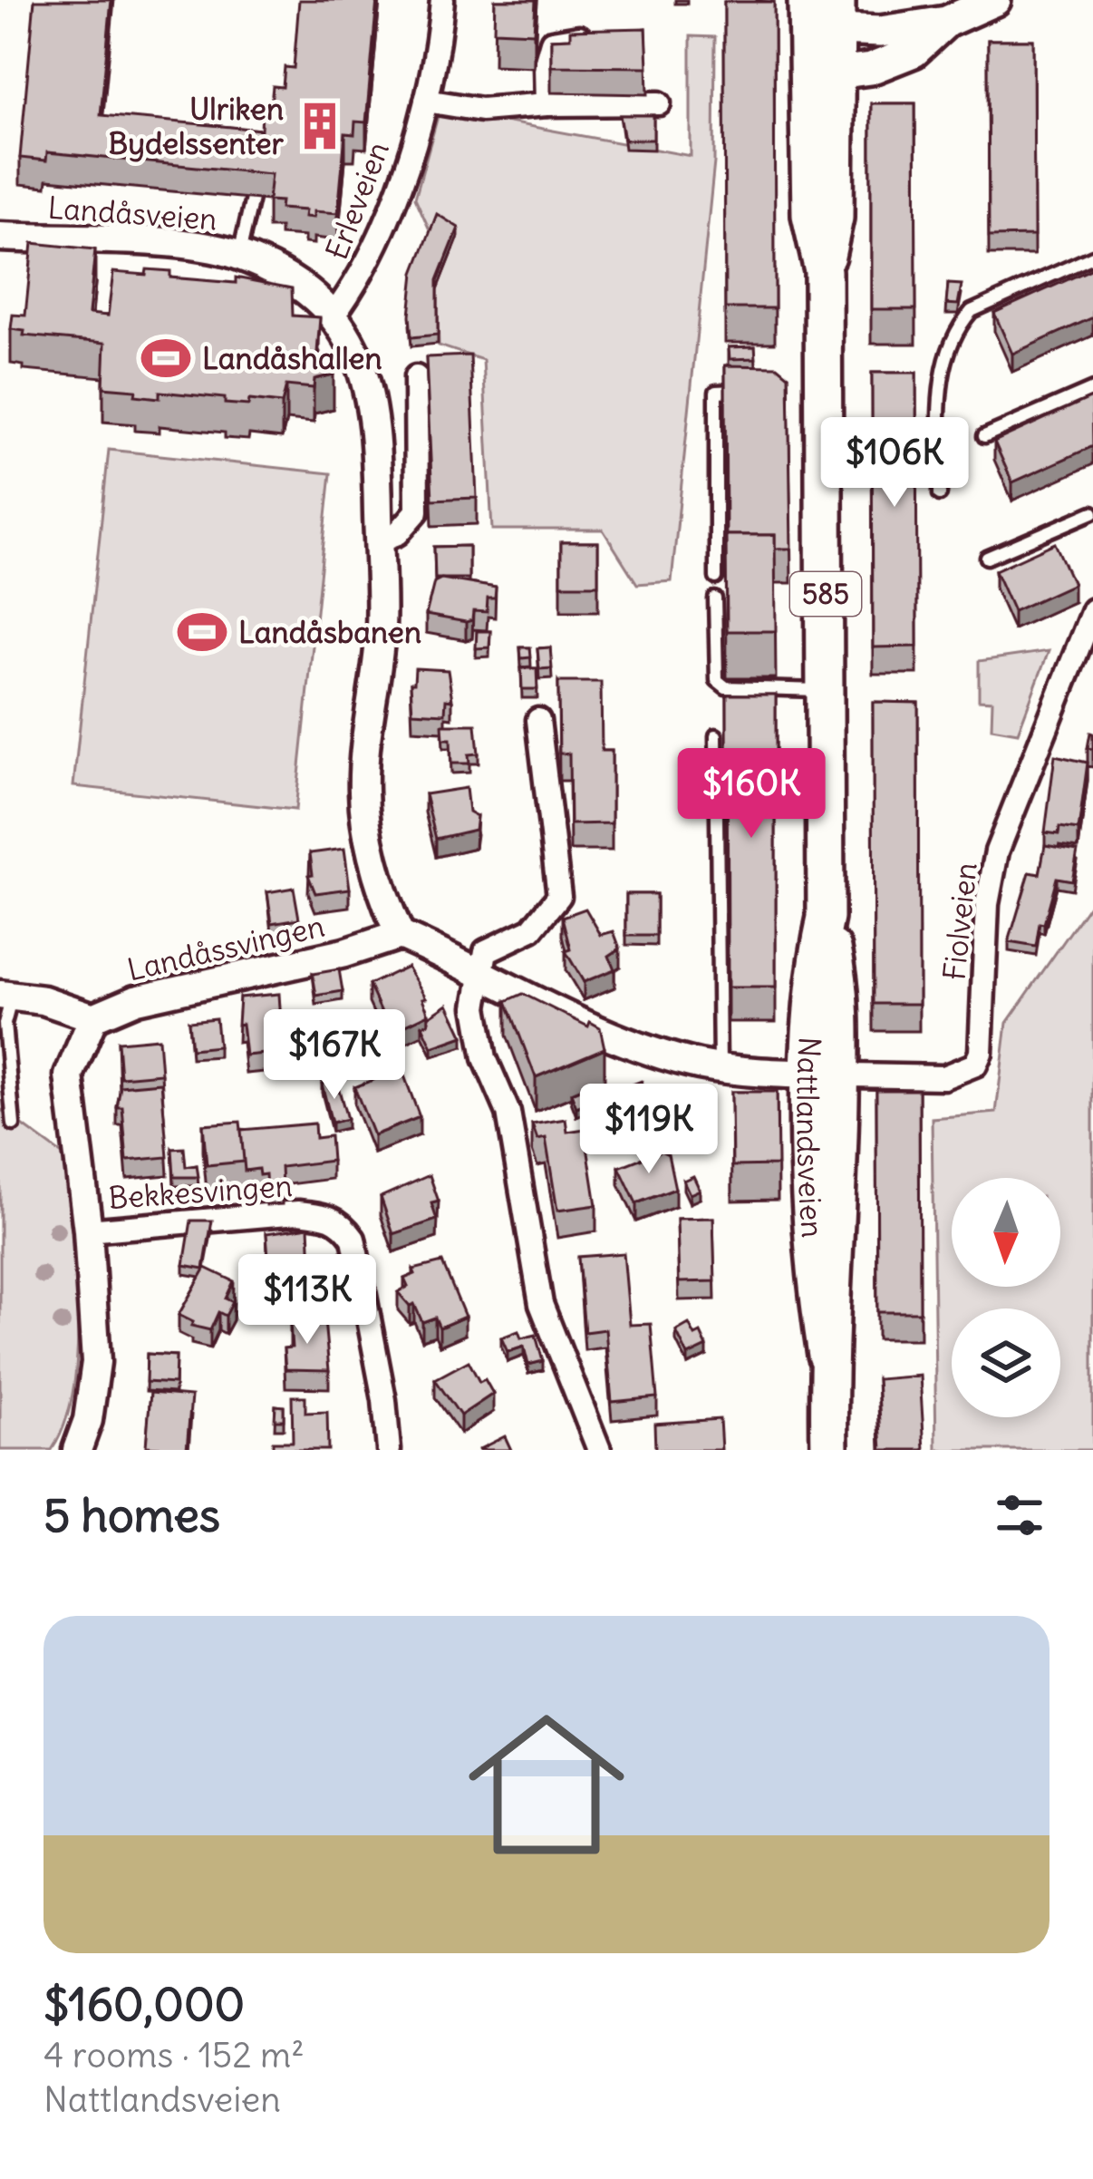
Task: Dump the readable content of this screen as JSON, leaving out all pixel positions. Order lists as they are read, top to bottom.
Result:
{
  "streets": {
    "main road": ["585", "Nattlandsveien"],
    "street": [
      "Erleveien",
      "Landåsveien",
      "Fiolveien",
      "Landåssvingen",
      "Bekkesvingen"
    ]
  },
  "crossings": [
    ["Erleveien", "Landåsveien"],
    ["Landåsveien", "Landåssvingen"],
    ["Fiolveien", "Nattlandsveien"]
  ],
  "places": {
    "building": ["Ulriken Bydelssenter"],
    "sports": ["Landåshallen", "Landåsbanen"]
  },
  "north": "bottom",
  "page": {
    "price": [
      "$106K",
      "$160K",
      "$167K",
      "$119K",
      "$113K"
    ],
    "heading": "5 homes",
    "list": [
      {
        "name": "$160,000",
        "note": "4 rooms · 152 m² · Nattlandsveien"
      }
    ]
  }
}
